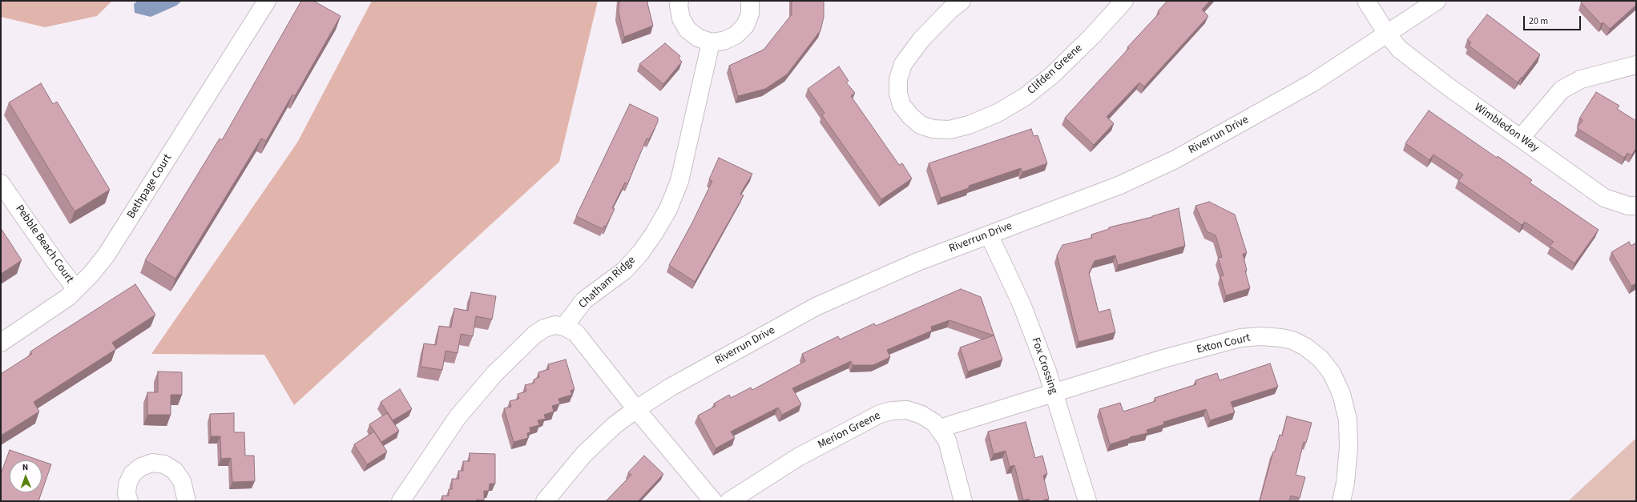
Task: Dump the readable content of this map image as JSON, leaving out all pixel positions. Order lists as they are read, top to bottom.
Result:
{
  "streets": {
    "street": [
      "Clifden Greene",
      "Wimbledon Way",
      "Riverrun Drive",
      "Bethpage Court",
      "Pebble Beach Court",
      "Chatham Ridge",
      "Exton Court",
      "Fox Crossing",
      "Merion Greene"
    ]
  },
  "crossings": [
    ["Wimbledon Way", "Riverrun Drive"],
    ["Riverrun Drive", "Fox Crossing"],
    ["Bethpage Court", "Pebble Beach Court"],
    ["Exton Court", "Fox Crossing"],
    ["Exton Court", "Merion Greene"]
  ],
  "scale_bar": "20 m",
  "north": "top"
}
